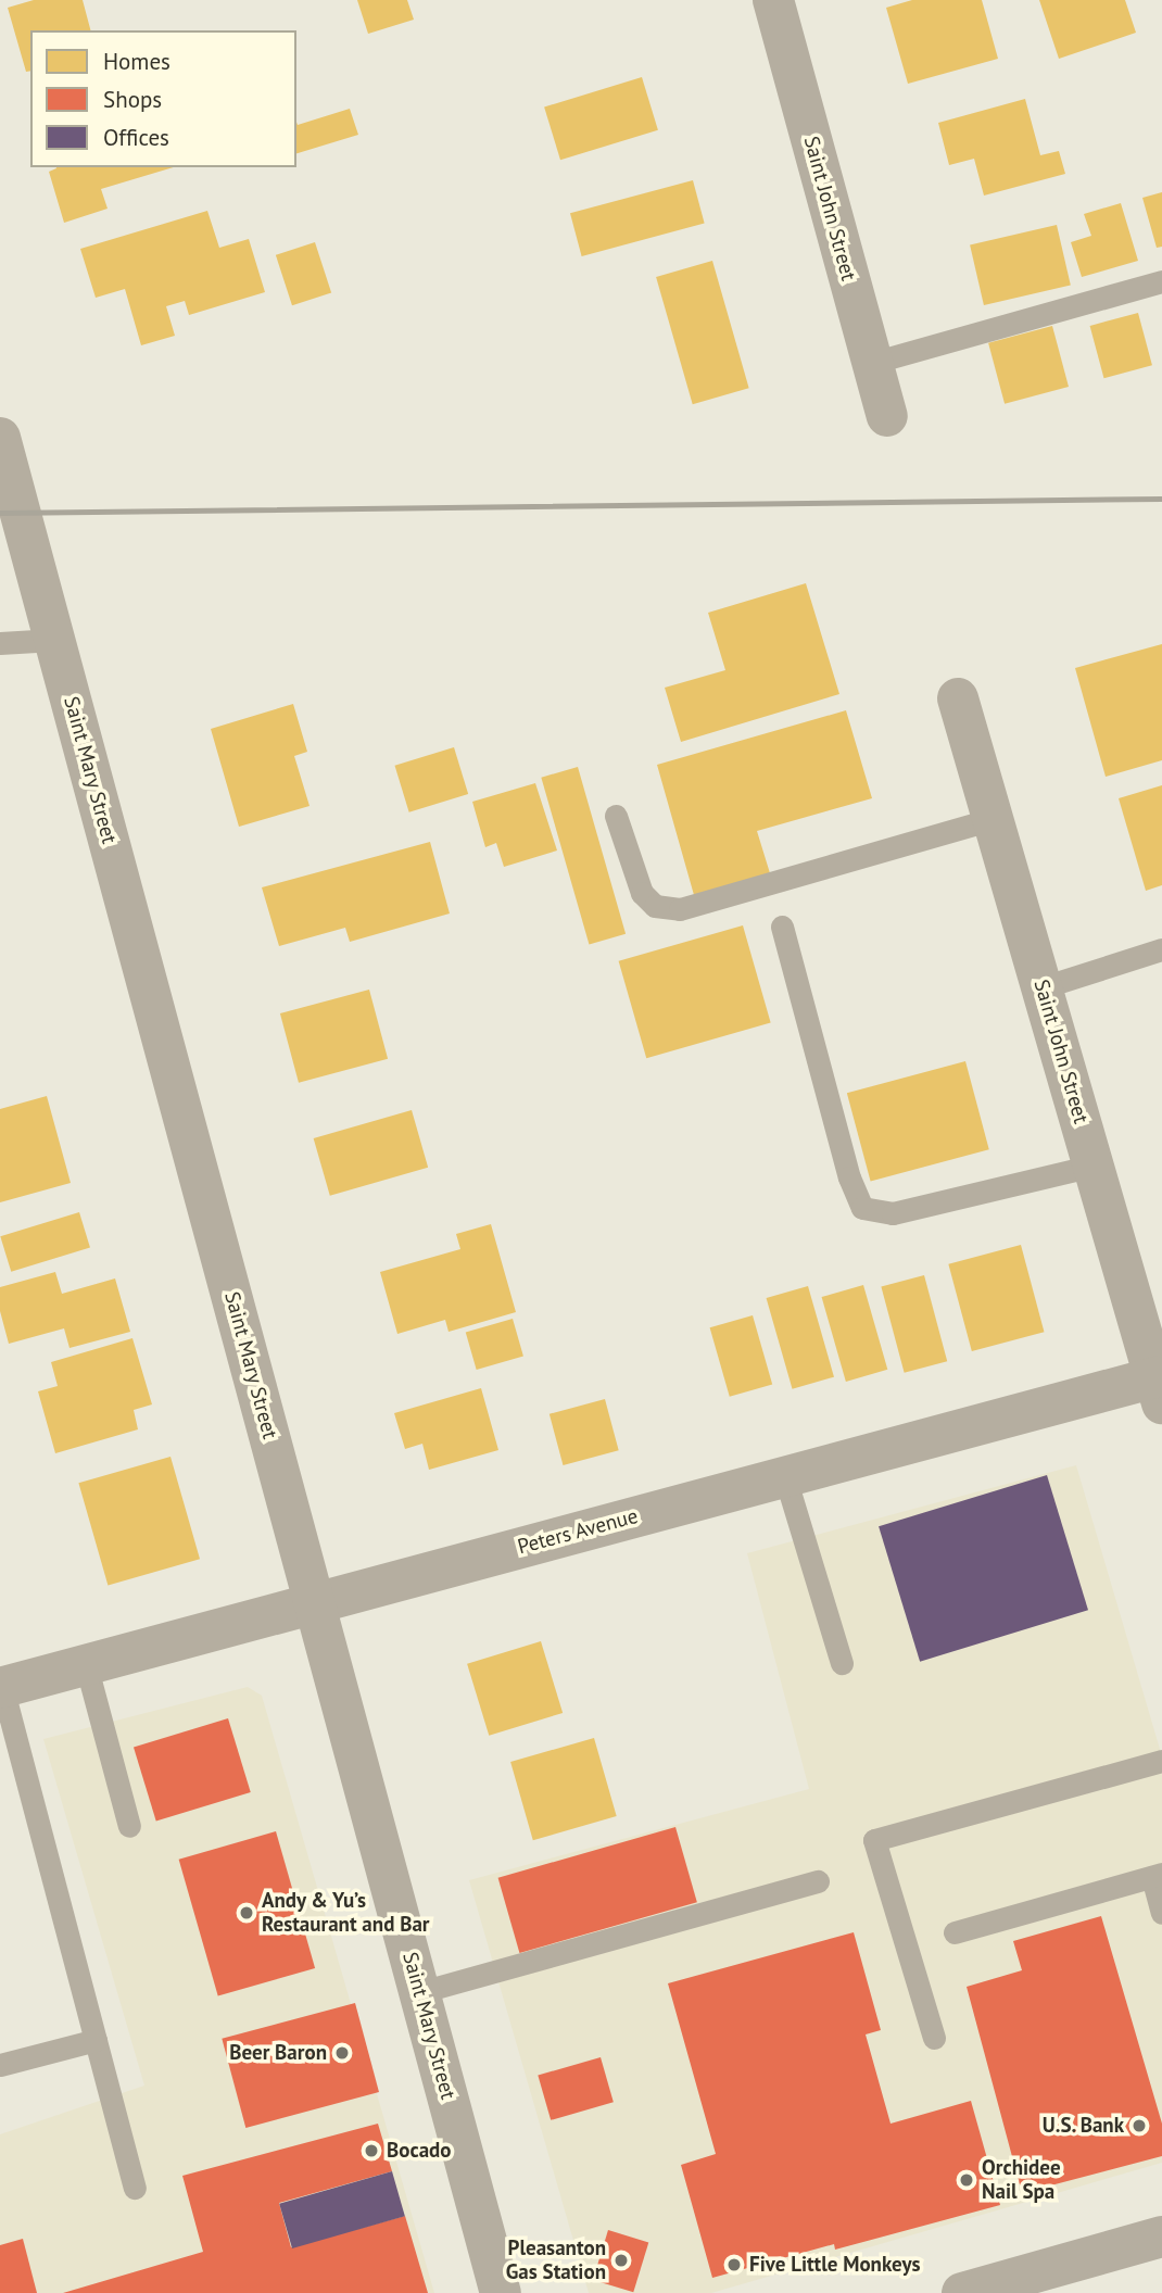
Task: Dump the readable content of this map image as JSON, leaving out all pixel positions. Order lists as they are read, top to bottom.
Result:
{
  "streets": {
    "street": ["Saint John Street", "Saint Mary Street", "Peters Avenue"]
  },
  "crossings": [
    ["Saint John Street", "Peters Avenue"],
    ["Saint Mary Street", "Peters Avenue"]
  ],
  "places": [
    "Andy & Yu’s Restaurant and Bar",
    "Beer Baron",
    "U.S. Bank",
    "Bocado",
    "Orchidee Nail Spa",
    "Pleasanton Gas Station",
    "Five Little Monkeys"
  ],
  "legend": ["Homes", "Shops", "Offices"]
}
